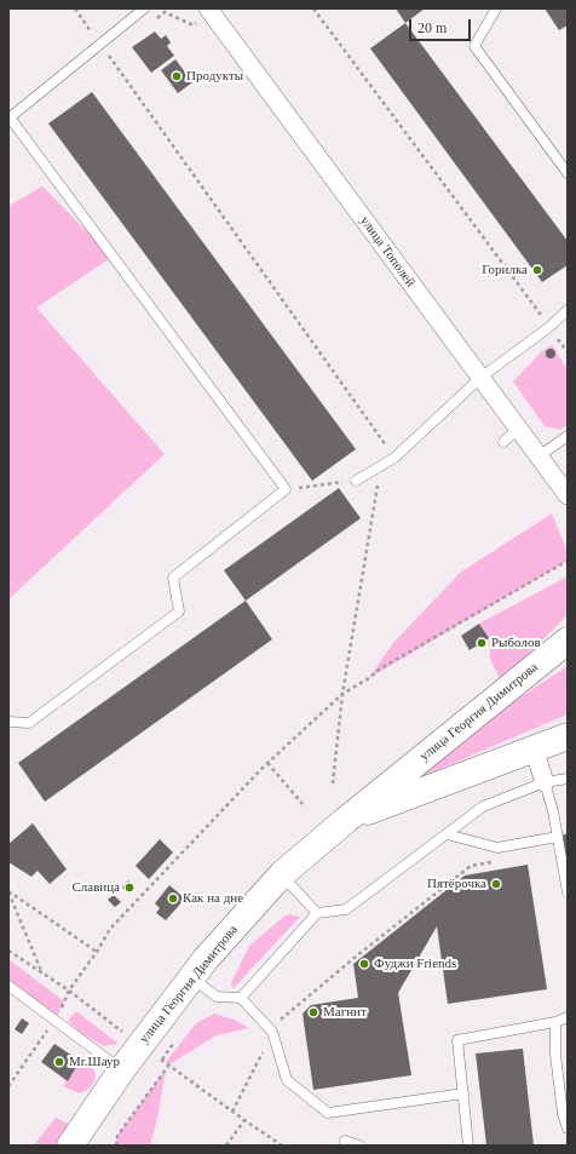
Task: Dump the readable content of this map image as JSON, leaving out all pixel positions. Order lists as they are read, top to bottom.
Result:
{
  "streets": {
    "main road": ["улица Георгия Димитрова"],
    "street": ["улица Тополей"]
  },
  "places": [
    "Продукты",
    "Горилка",
    "Рыболов",
    "Пятёрочка",
    "Славица",
    "Как на дне",
    "Фуджи Friends",
    "Магнит",
    "Mr.Шаур"
  ],
  "scale_bar": "20 m"
}
